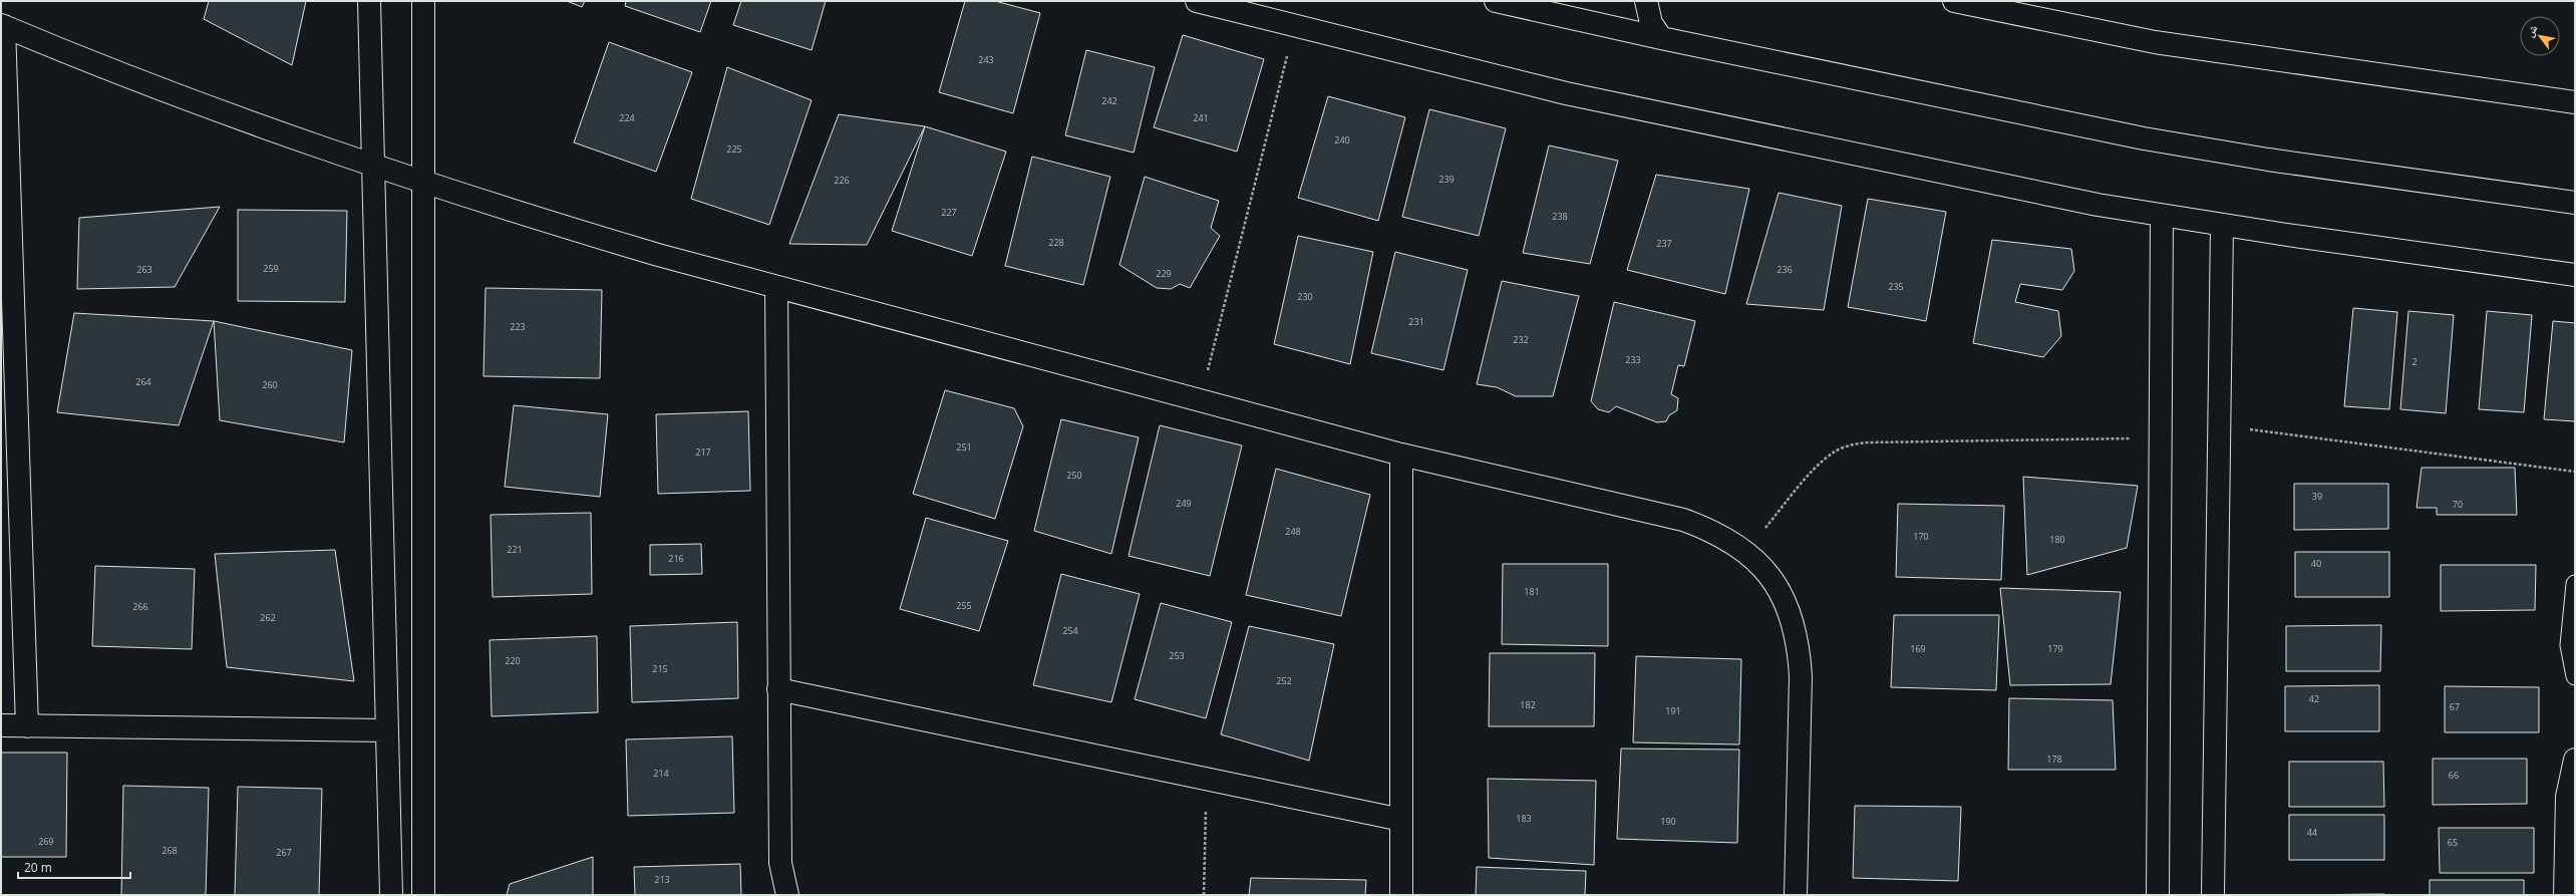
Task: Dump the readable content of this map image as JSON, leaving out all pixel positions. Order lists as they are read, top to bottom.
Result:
{
  "house_numbers": [
    "243",
    "242",
    "224",
    "241",
    "240",
    "225",
    "239",
    "226",
    "227",
    "238",
    "228",
    "237",
    "259",
    "263",
    "236",
    "229",
    "235",
    "230",
    "231",
    "223",
    "232",
    "233",
    "2",
    "264",
    "260",
    "251",
    "217",
    "250",
    "39",
    "249",
    "70",
    "248",
    "170",
    "180",
    "221",
    "216",
    "40",
    "181",
    "255",
    "266",
    "262",
    "254",
    "169",
    "179",
    "253",
    "220",
    "215",
    "252",
    "42",
    "182",
    "67",
    "191",
    "178",
    "214",
    "66",
    "183",
    "190",
    "44",
    "269",
    "65",
    "268",
    "267",
    "213"
  ],
  "scale_bar": "20 m",
  "north": "top left"
}
